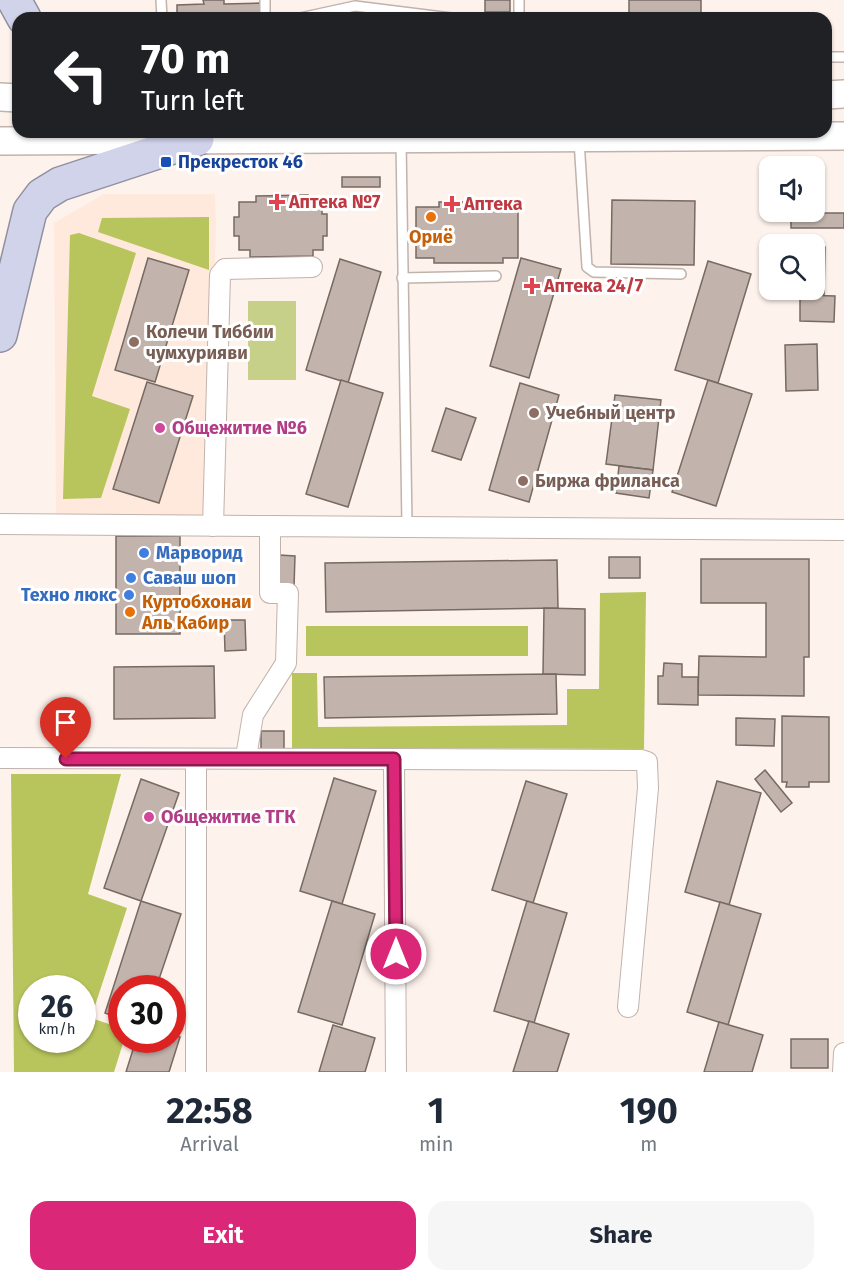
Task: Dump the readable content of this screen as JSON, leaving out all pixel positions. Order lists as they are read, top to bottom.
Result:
{
  "places": {
    "transit": ["Прекресток 46"],
    "health": ["Аптека №7", "Аптека", "Аптека 24/7"],
    "other": [
      "Ориё",
      "Колечи Тиббии чумхурияви",
      "Учебный центр",
      "Общежитие №6",
      "Биржа фриланса",
      "Марворид",
      "Саваш шоп",
      "Техно люкс",
      "Куртобхонаи Аль Кабир",
      "Общежитие ТГК"
    ]
  },
  "page": {
    "turn": ["70 m", "Turn left"],
    "speed": "26 km/h",
    "limit": "30",
    "eta": [
      "22:58",
      "Arrival",
      "1",
      "min",
      "190",
      "m"
    ],
    "buttons": ["Exit", "Share"]
  }
}
